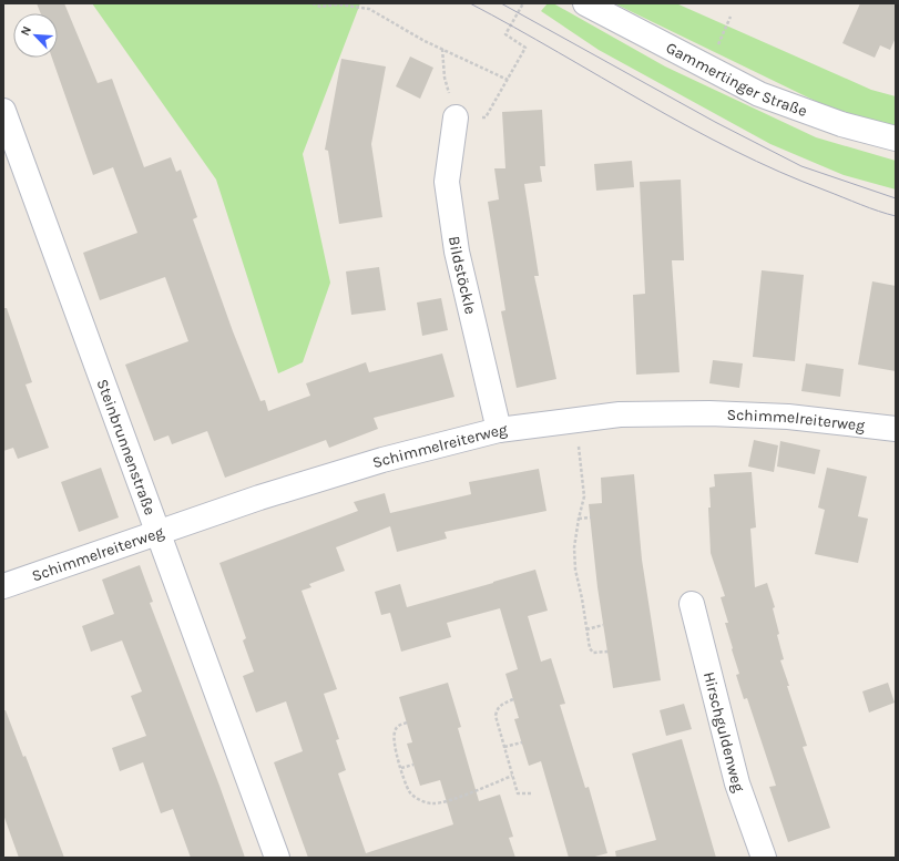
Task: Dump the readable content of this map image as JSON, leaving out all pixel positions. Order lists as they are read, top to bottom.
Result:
{
  "streets": {
    "street": [
      "Gammertinger Straße",
      "Bildstöckle",
      "Schimmelreiterweg",
      "Steinbrunnenstraße",
      "Hirschguldenweg"
    ]
  },
  "crossings": [
    ["Bildstöckle", "Schimmelreiterweg"],
    ["Schimmelreiterweg", "Steinbrunnenstraße"]
  ],
  "north": "top left"
}
